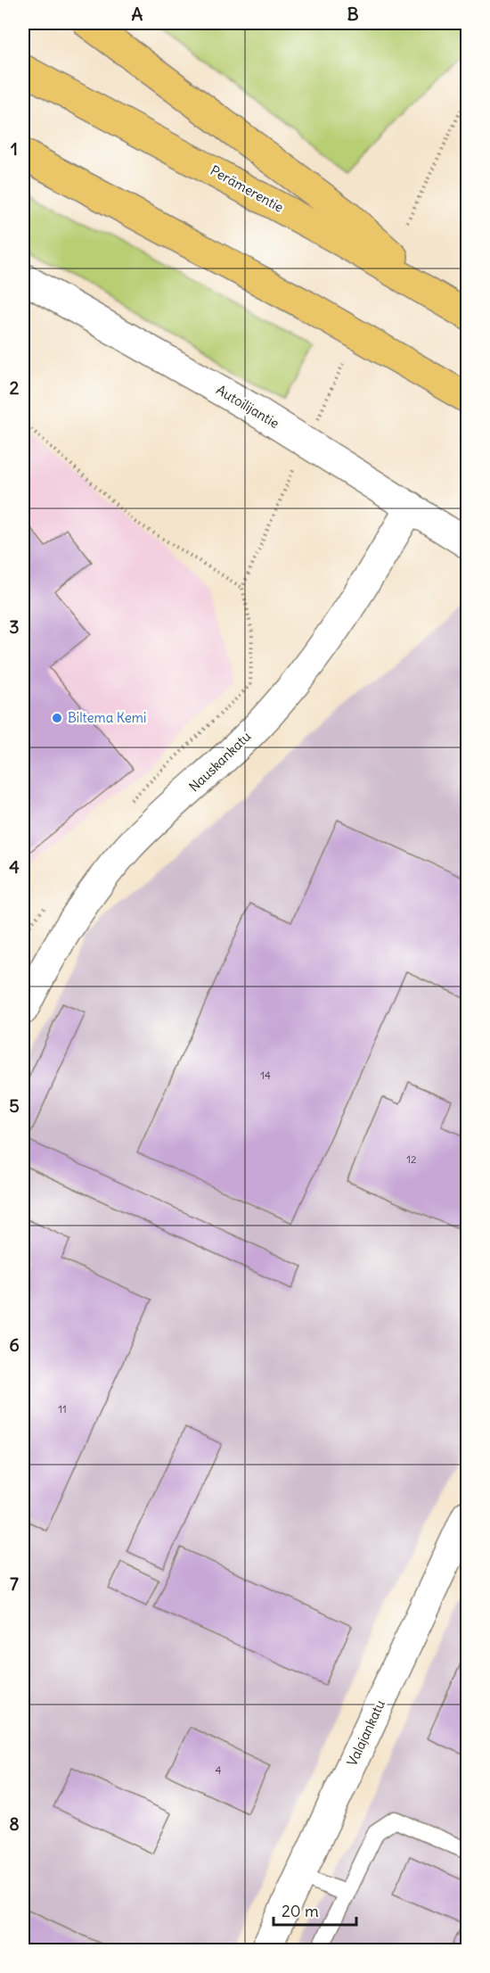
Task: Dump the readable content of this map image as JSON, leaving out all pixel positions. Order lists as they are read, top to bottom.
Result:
{
  "streets": {
    "highway": ["Perämerentie"],
    "street": ["Autoilijantie", "Nauskankatu", "Valajankatu"]
  },
  "crossings": [
    ["Autoilijantie", "Nauskankatu"]
  ],
  "places": ["Biltema Kemi"],
  "house_numbers": [
    "14",
    "12",
    "11",
    "4"
  ],
  "scale_bar": "20 m",
  "grid": {
    "columns": ["A", "B"],
    "rows": [
      "1",
      "2",
      "3",
      "4",
      "5",
      "6",
      "7",
      "8"
    ]
  }
}
